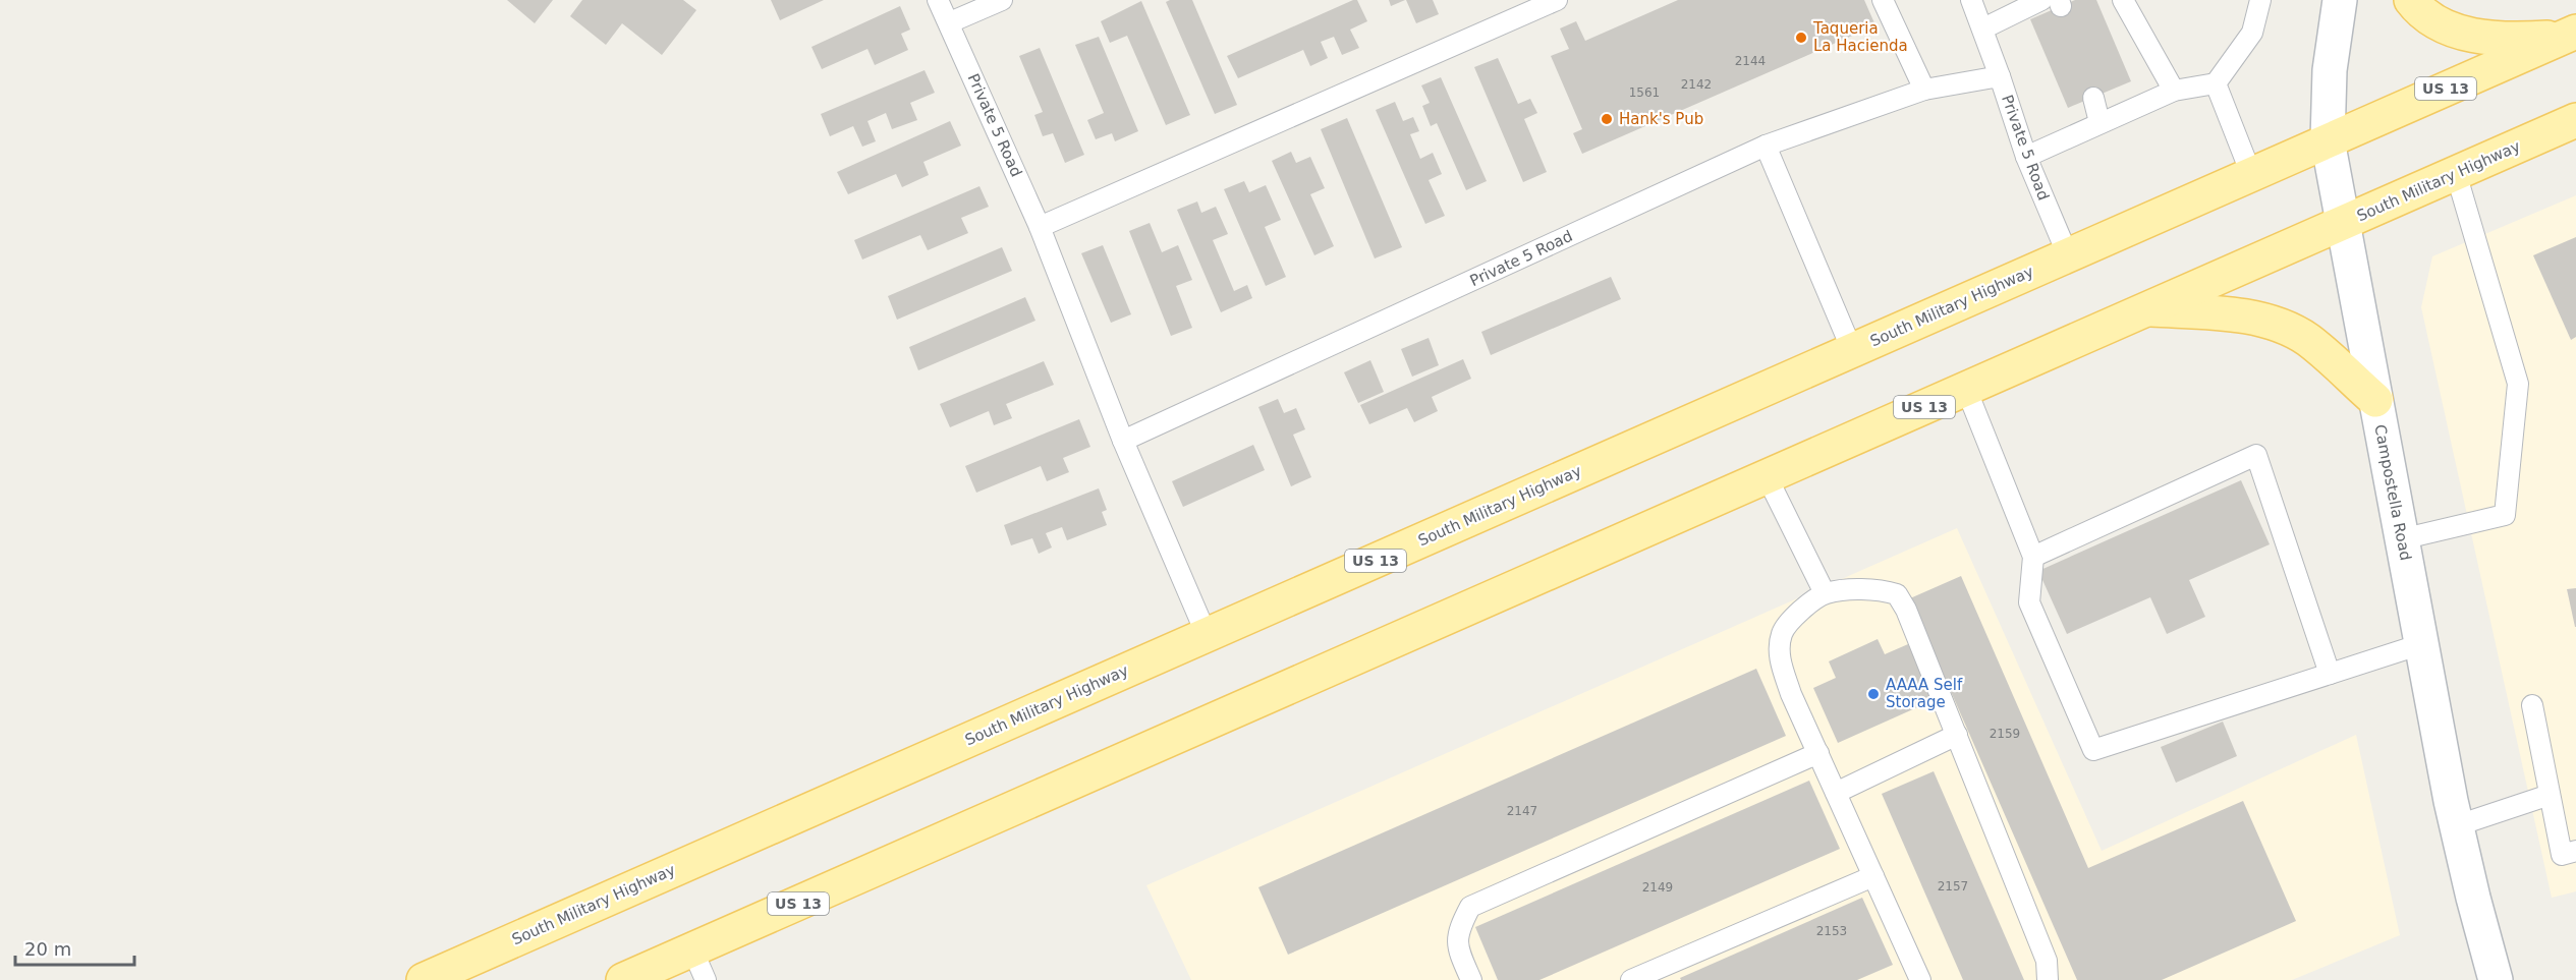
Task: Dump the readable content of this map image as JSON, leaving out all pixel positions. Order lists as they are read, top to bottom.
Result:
{
  "streets": {
    "main road": ["US 13", "South Military Highway", "Campostella Road"],
    "lane": ["Private 5 Road"]
  },
  "crossings": [
    ["Private 5 Road", "South Military Highway"],
    ["South Military Highway", "Campostella Road"]
  ],
  "places": ["Taqueria La Hacienda", "Hank's Pub", "AAAA Self Storage"],
  "house_numbers": [
    "2144",
    "2142",
    "1561",
    "2159",
    "2147",
    "2157",
    "2149",
    "2153"
  ],
  "scale_bar": "20 m"
}
